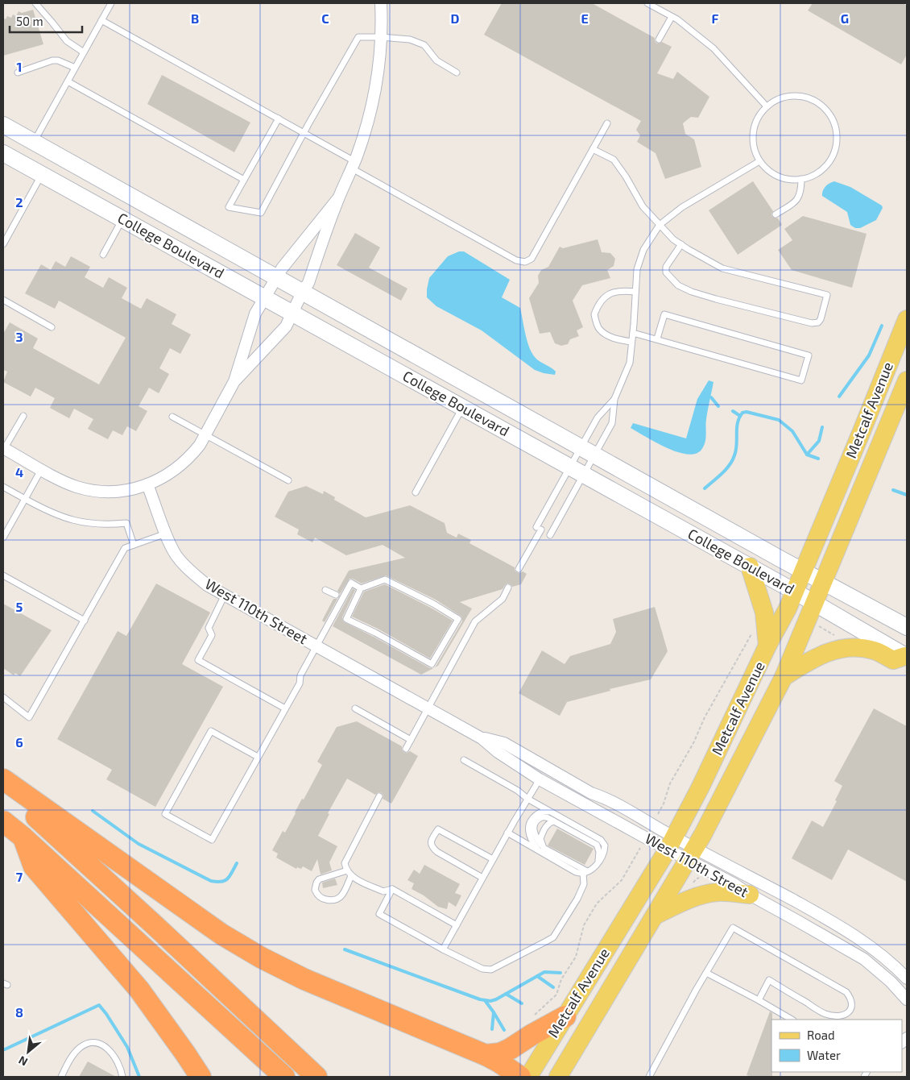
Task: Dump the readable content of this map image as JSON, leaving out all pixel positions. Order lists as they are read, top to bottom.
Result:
{
  "streets": {
    "main road": ["College Boulevard", "Metcalf Avenue"],
    "street": ["West 110th Street"]
  },
  "crossings": [
    ["College Boulevard", "Metcalf Avenue"],
    ["Metcalf Avenue", "West 110th Street"]
  ],
  "legend": ["Road", "Water"],
  "scale_bar": "50 m",
  "north": "bottom left",
  "grid": {
    "columns": [
      "B",
      "C",
      "D",
      "E",
      "F",
      "G"
    ],
    "rows": [
      "1",
      "2",
      "3",
      "4",
      "5",
      "6",
      "7",
      "8"
    ]
  }
}
